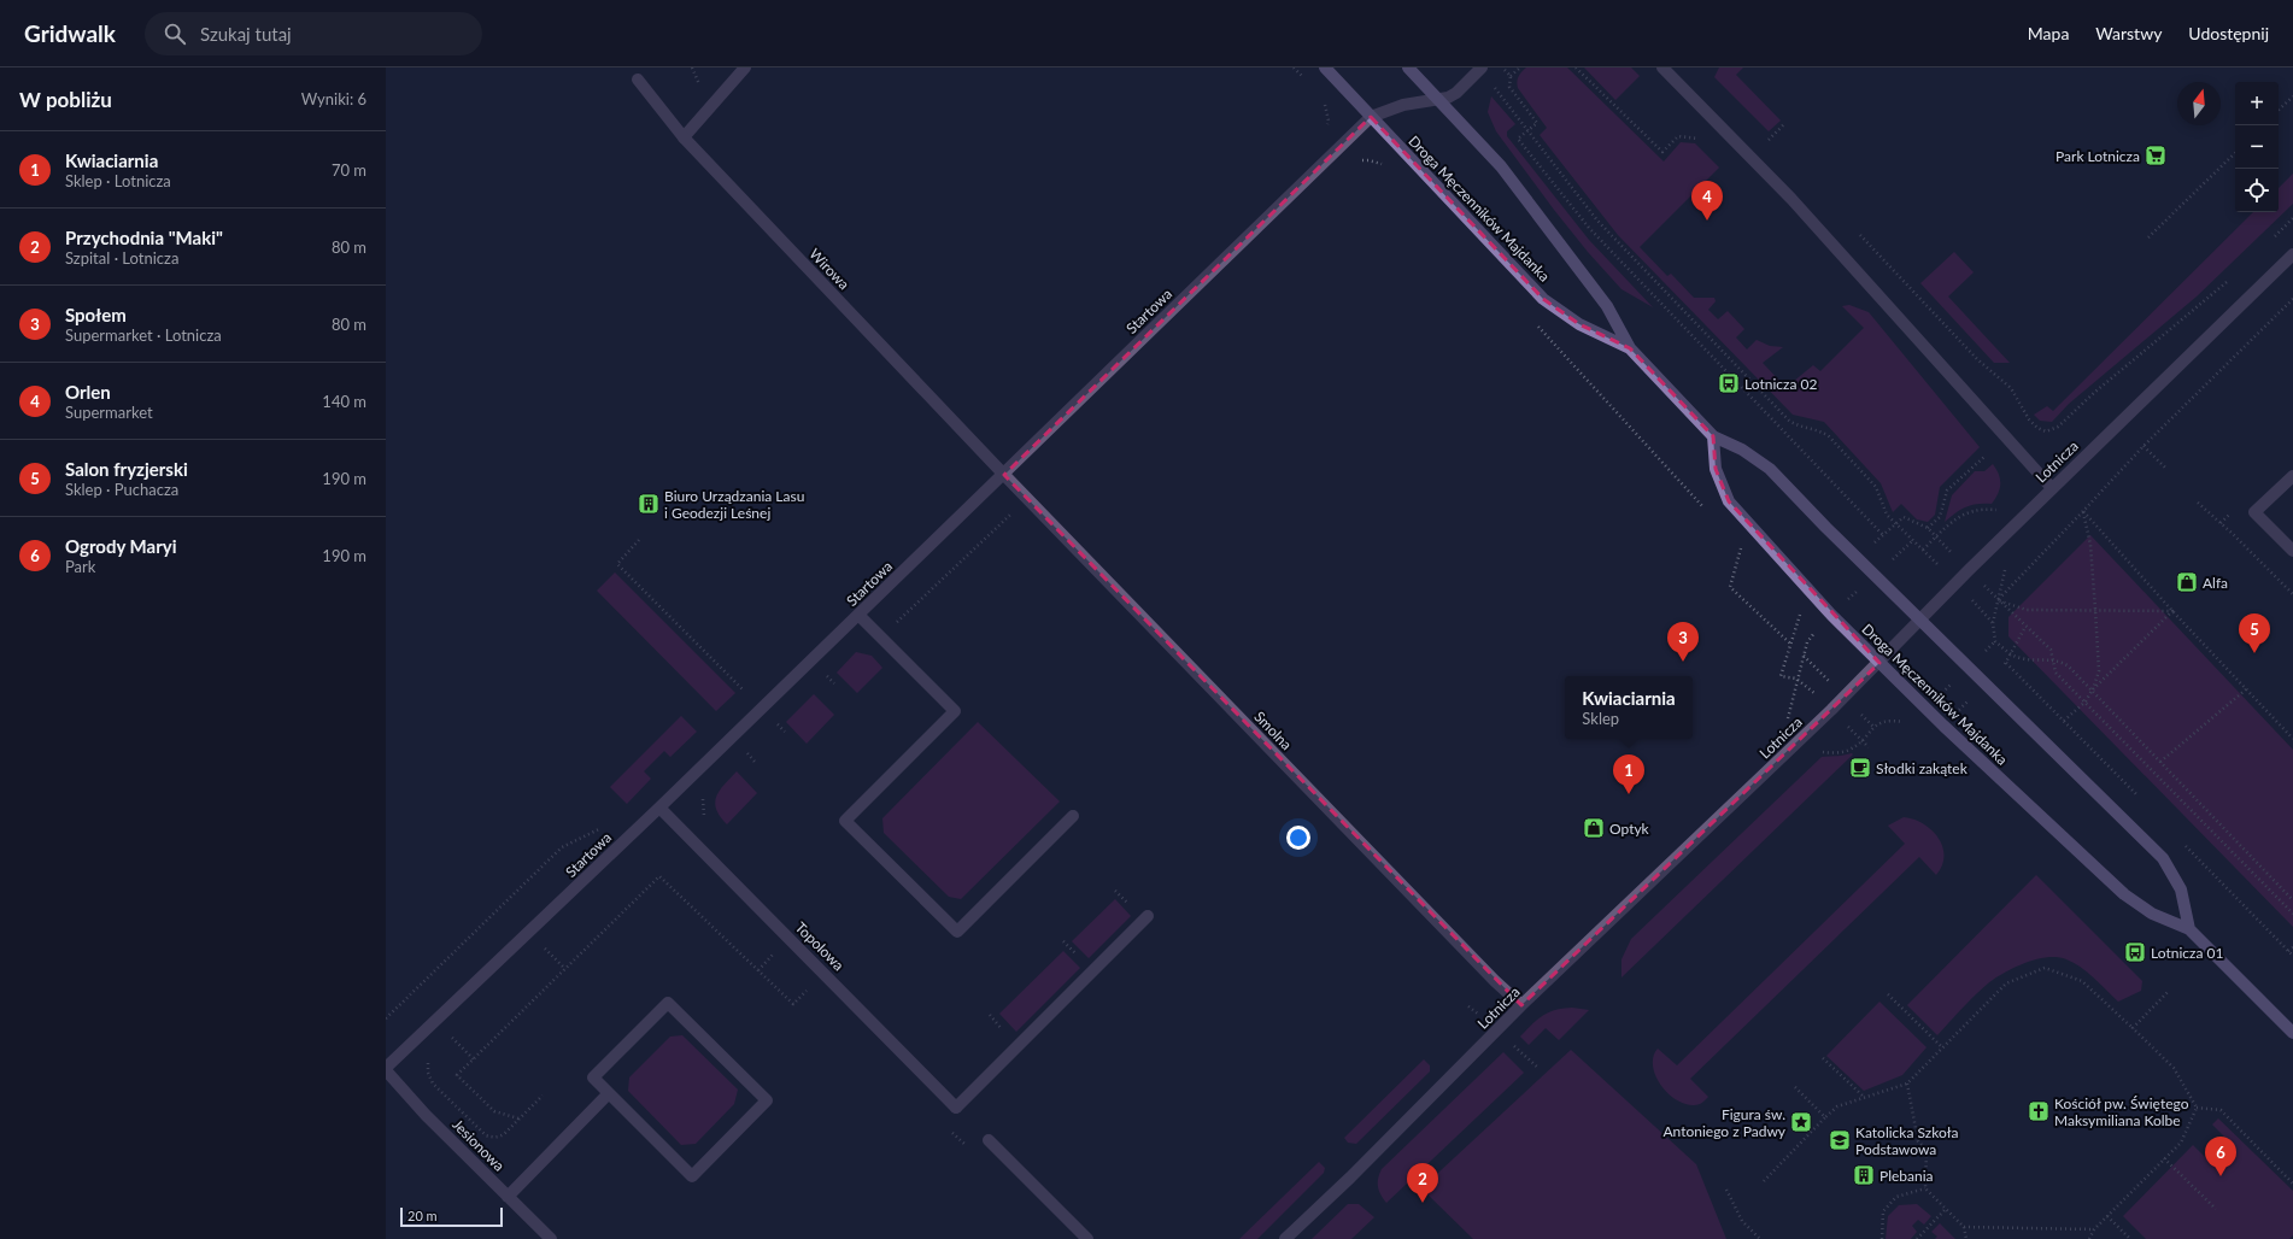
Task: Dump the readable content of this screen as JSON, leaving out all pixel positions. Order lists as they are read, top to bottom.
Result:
{
  "streets": {
    "street": [
      "Droga Męczenników Majdanka",
      "Wirowa",
      "Startowa",
      "Lotnicza",
      "Smolna",
      "Topolowa",
      "Jesionowa"
    ]
  },
  "crossings": [
    ["Droga Męczenników Majdanka", "Startowa"],
    ["Droga Męczenników Majdanka", "Lotnicza"],
    ["Wirowa", "Startowa"],
    ["Wirowa", "Smolna"],
    ["Startowa", "Smolna"],
    ["Startowa", "Topolowa"],
    ["Startowa", "Jesionowa"],
    ["Lotnicza", "Smolna"]
  ],
  "places": {
    "supermarket": ["Park Lotnicza"],
    "bus stop": ["Lotnicza 02", "Lotnicza 01"],
    "building": ["Biuro Urządzania Lasu i Geodezji Leśnej", "Plebania"],
    "shop": ["Alfa", "Optyk"],
    "cafe": ["Słodki zakątek"],
    "church": ["Kościół pw. Świętego Maksymiliana Kolbe"],
    "place": ["Figura św. Antoniego z Padwy"],
    "school or university": ["Katolicka Szkoła Podstawowa"]
  },
  "scale_bar": "20 m",
  "north": "top",
  "page": {
    "header": "Gridwalk",
    "search": "Szukaj tutaj",
    "nav": ["Mapa", "Warstwy", "Udostępnij"],
    "heading": ["W pobliżu", "Wyniki: 6"],
    "map_buttons": ["+", "−"],
    "list": [
      {
        "mark": "1",
        "name": "Kwiaciarnia",
        "note": "Sklep · Lotnicza",
        "value": "70 m"
      },
      {
        "mark": "2",
        "name": "Przychodnia \"Maki\"",
        "note": "Szpital · Lotnicza",
        "value": "80 m"
      },
      {
        "mark": "3",
        "name": "Społem",
        "note": "Supermarket · Lotnicza",
        "value": "80 m"
      },
      {
        "mark": "4",
        "name": "Orlen",
        "note": "Supermarket",
        "value": "140 m"
      },
      {
        "mark": "5",
        "name": "Salon fryzjerski",
        "note": "Sklep · Puchacza",
        "value": "190 m"
      },
      {
        "mark": "6",
        "name": "Ogrody Maryi",
        "note": "Park",
        "value": "190 m"
      }
    ],
    "pins": [
      "4",
      "5",
      "3",
      "1",
      "6",
      "2"
    ],
    "popup": ["Kwiaciarnia", "Sklep"],
    "scale": "20 m"
  }
}
